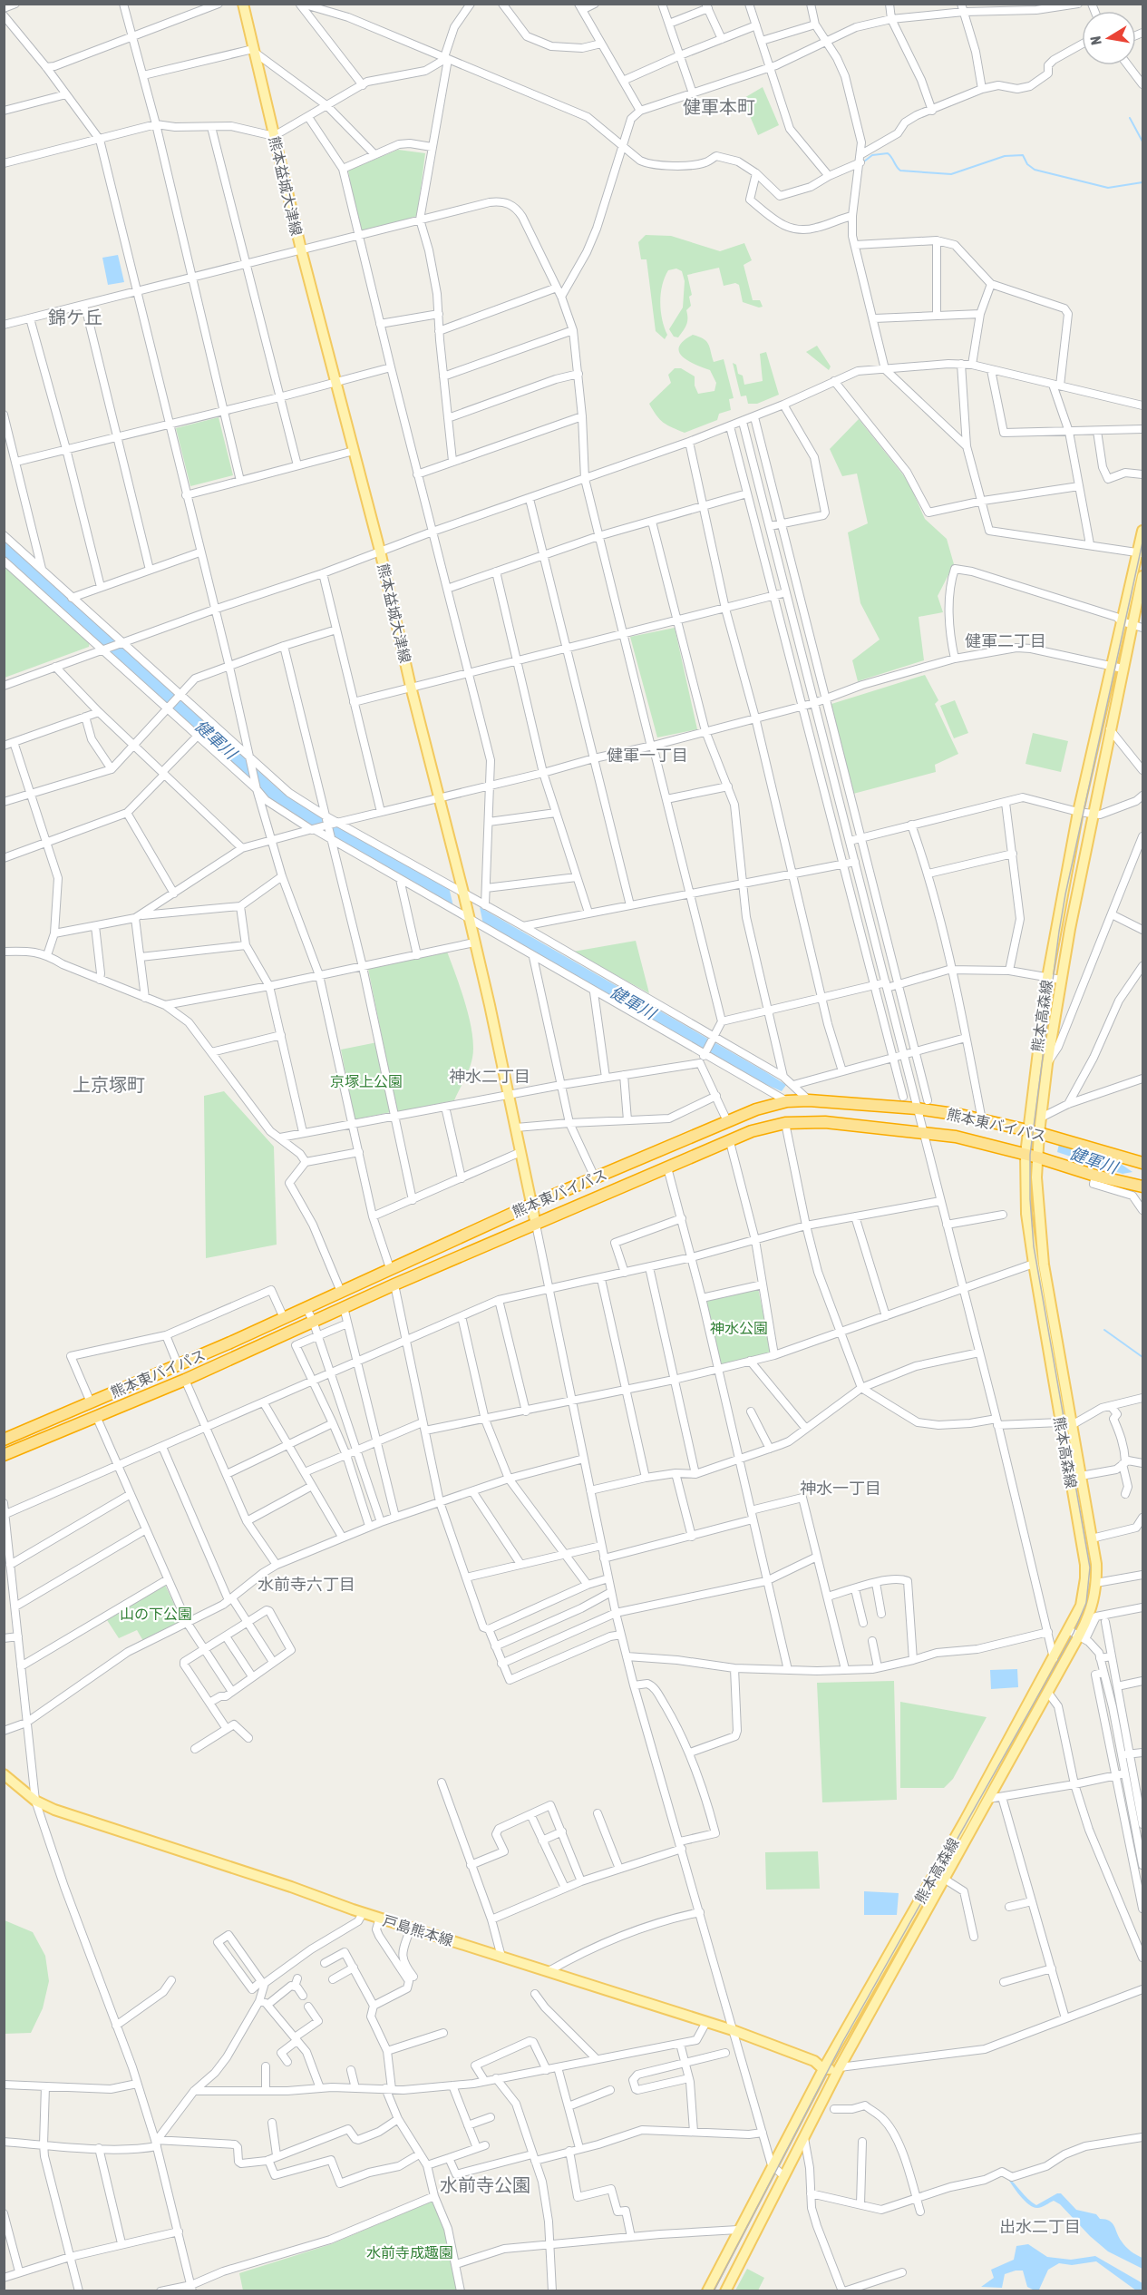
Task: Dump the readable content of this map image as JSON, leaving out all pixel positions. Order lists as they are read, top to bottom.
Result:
{
  "streets": {
    "highway": ["熊本東バイパス"],
    "main road": ["熊本益城大津線", "熊本高森線", "戸島熊本線"]
  },
  "crossings": [
    ["熊本益城大津線", "熊本東バイパス"],
    ["熊本高森線", "熊本東バイパス"],
    ["熊本高森線", "戸島熊本線"]
  ],
  "districts": [
    "健軍本町",
    "錦ケ丘",
    "健軍二丁目",
    "健軍一丁目",
    "神水二丁目",
    "上京塚町",
    "神水一丁目",
    "水前寺六丁目",
    "水前寺公園",
    "出水二丁目"
  ],
  "water": ["健軍川"],
  "parks": [
    "京塚上公園",
    "神水公園",
    "山の下公園",
    "水前寺成趣園"
  ],
  "north": "left"
}
